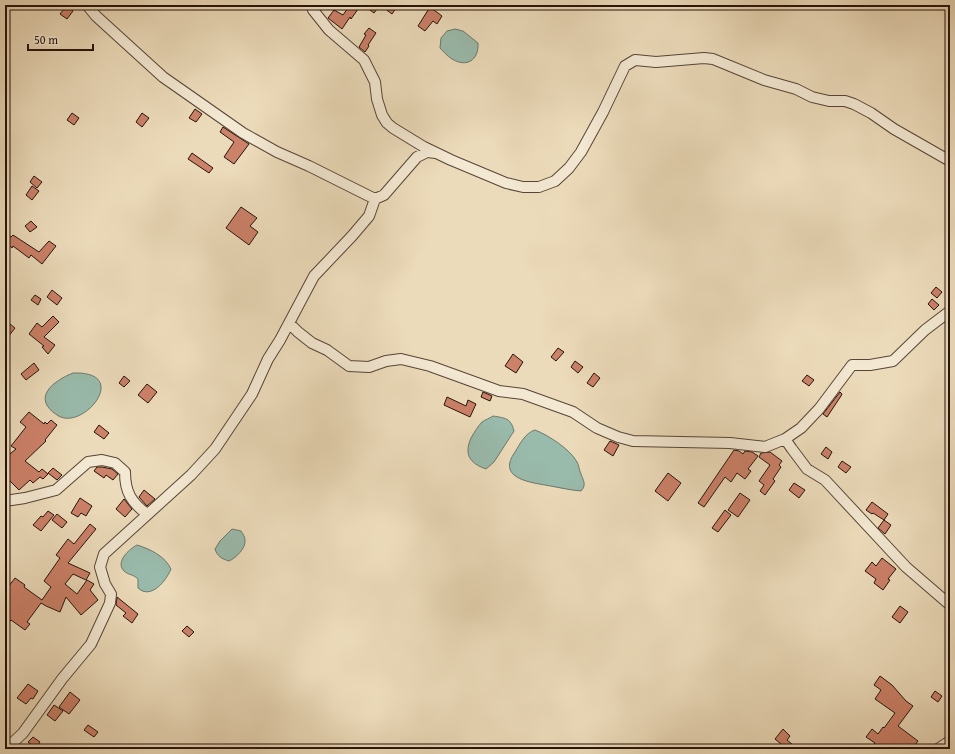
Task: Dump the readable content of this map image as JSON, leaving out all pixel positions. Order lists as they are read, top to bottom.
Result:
{
  "scale_bar": "50 m"
}
